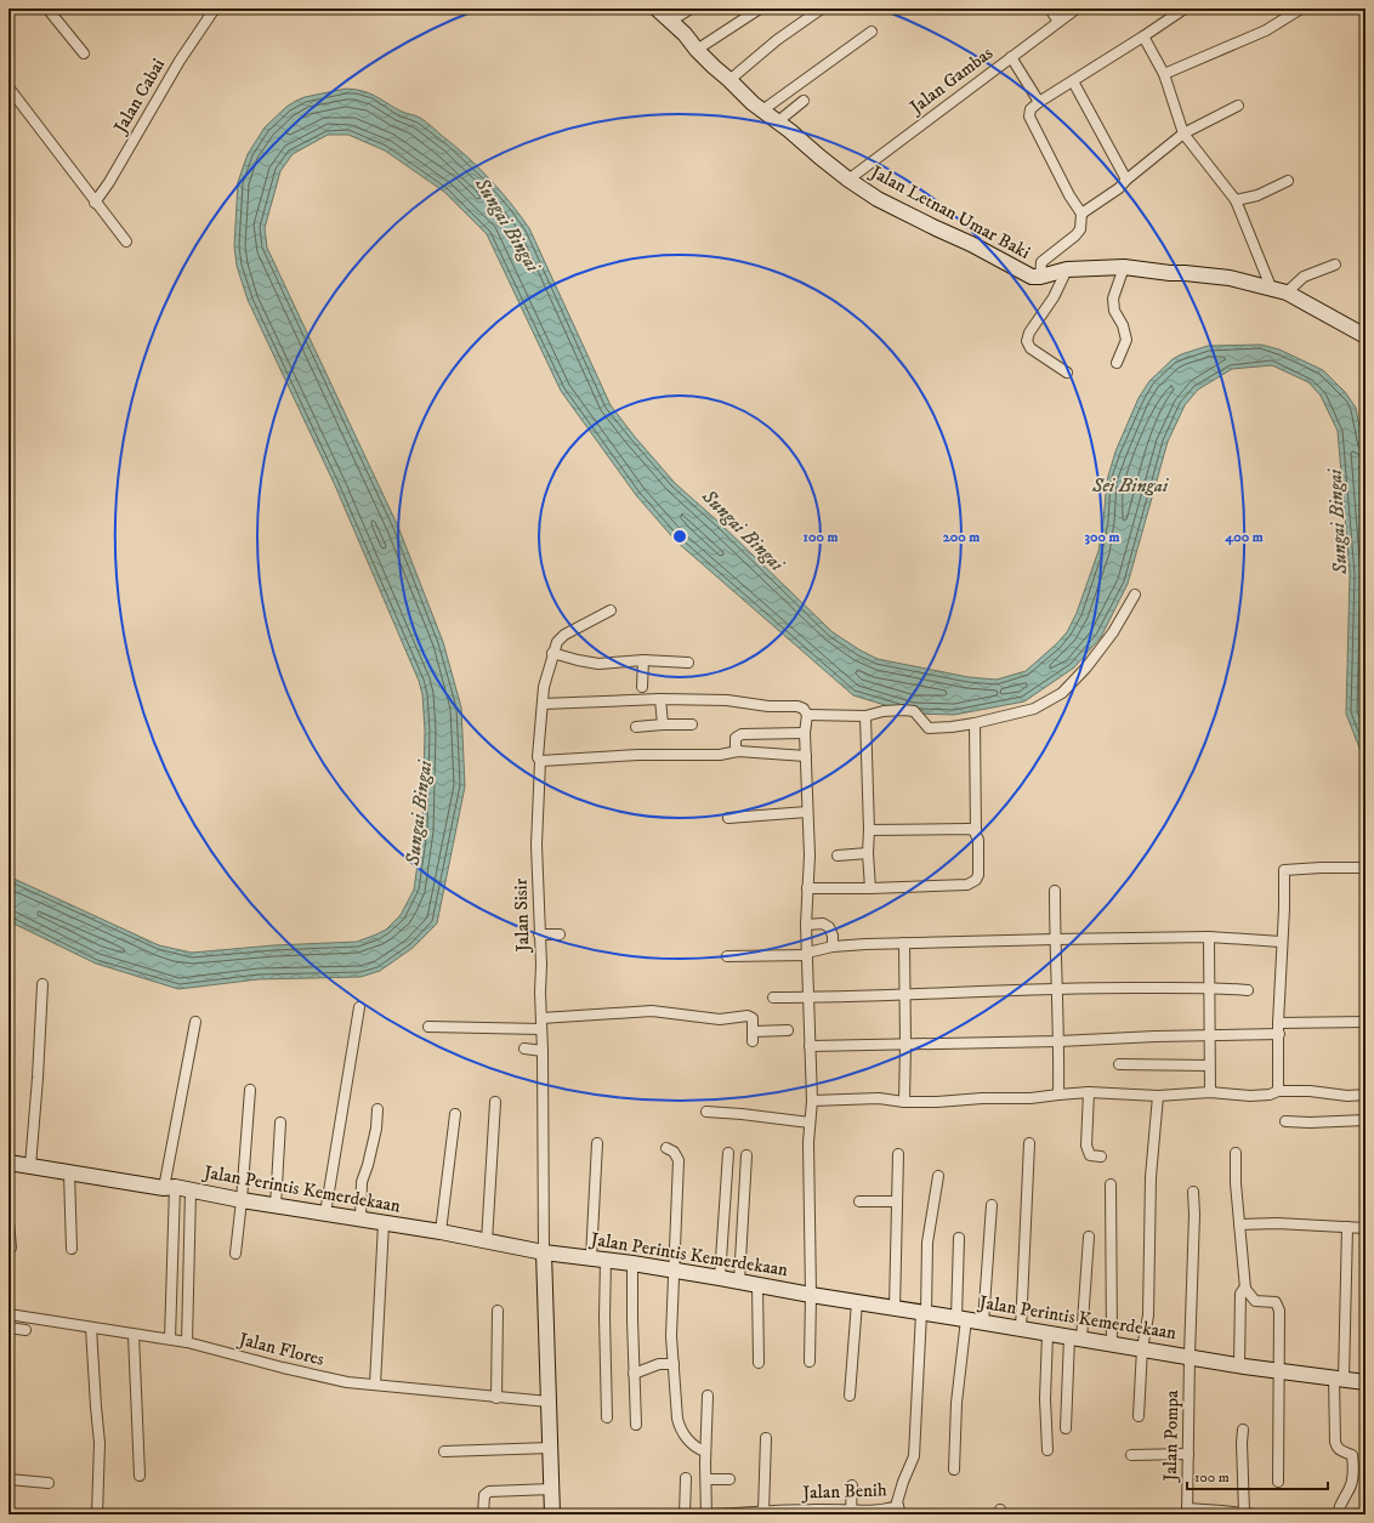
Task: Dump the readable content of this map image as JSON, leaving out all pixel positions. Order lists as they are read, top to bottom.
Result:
{
  "streets": {
    "street": [
      "Jalan Gambas",
      "Jalan Cabai",
      "Jalan Letnan Umar Baki",
      "Jalan Sisir",
      "Jalan Perintis Kemerdekaan",
      "Jalan Flores",
      "Jalan Pompa",
      "Jalan Benih"
    ]
  },
  "crossings": [
    ["Jalan Gambas", "Jalan Letnan Umar Baki"],
    ["Jalan Sisir", "Jalan Perintis Kemerdekaan"],
    ["Jalan Perintis Kemerdekaan", "Jalan Pompa"]
  ],
  "water": ["Sungai Bingai", "Sei Bingai"],
  "scale_bar": "100 m",
  "rings": [
    "100 m",
    "200 m",
    "300 m",
    "400 m"
  ]
}
